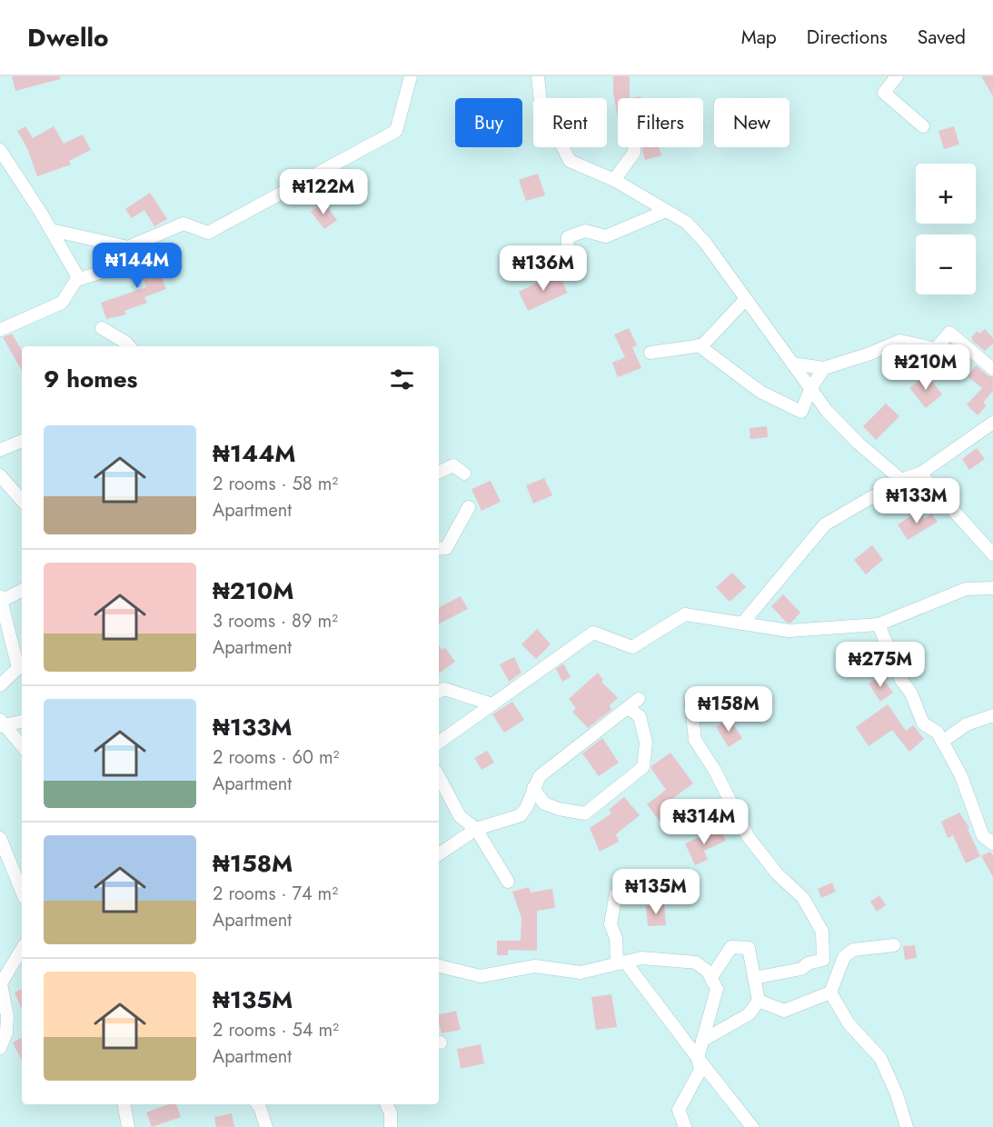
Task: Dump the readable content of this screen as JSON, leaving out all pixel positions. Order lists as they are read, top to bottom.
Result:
{
  "page": {
    "header": "Dwello",
    "nav": ["Map", "Directions", "Saved"],
    "chip": [
      "Buy",
      "Rent",
      "Filters",
      "New"
    ],
    "map_buttons": ["+", "−"],
    "price": [
      "₦122M",
      "₦144M",
      "₦136M",
      "₦210M",
      "₦133M",
      "₦275M",
      "₦158M",
      "₦314M",
      "₦135M"
    ],
    "heading": "9 homes",
    "list": [
      {
        "name": "₦144M",
        "note": "2 rooms · 58 m² · Apartment"
      },
      {
        "name": "₦210M",
        "note": "3 rooms · 89 m² · Apartment"
      },
      {
        "name": "₦133M",
        "note": "2 rooms · 60 m² · Apartment"
      },
      {
        "name": "₦158M",
        "note": "2 rooms · 74 m² · Apartment"
      },
      {
        "name": "₦135M",
        "note": "2 rooms · 54 m² · Apartment"
      }
    ]
  }
}
